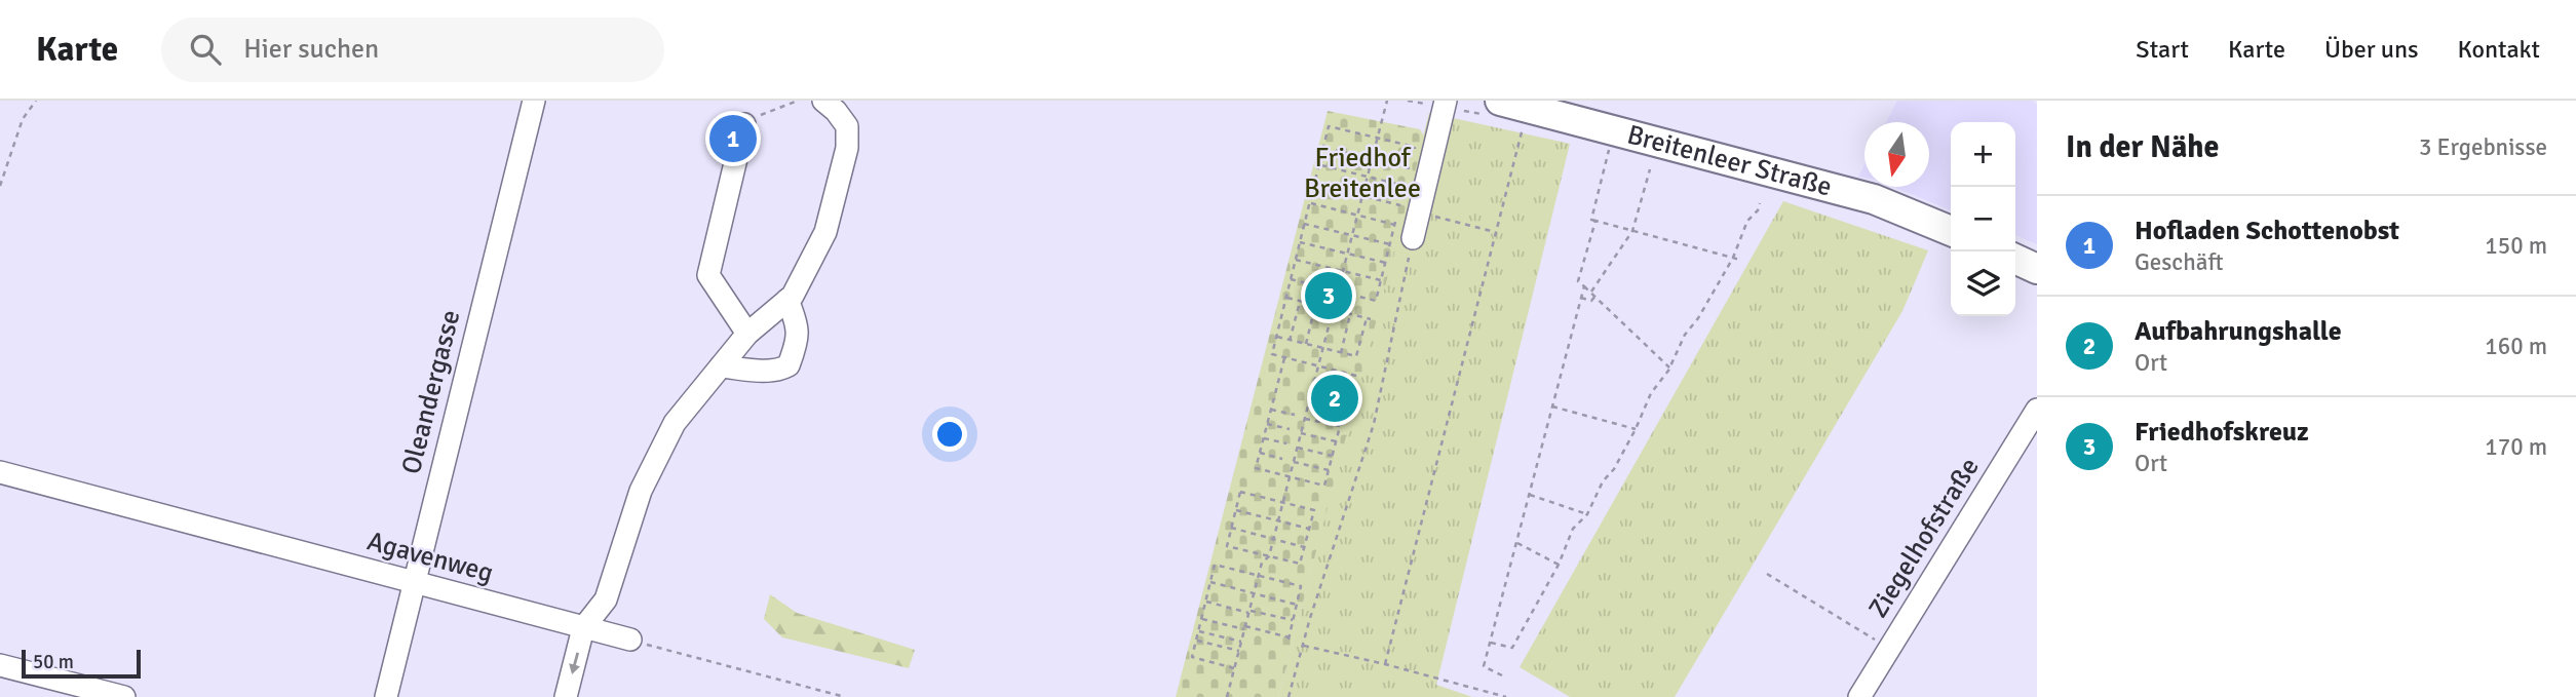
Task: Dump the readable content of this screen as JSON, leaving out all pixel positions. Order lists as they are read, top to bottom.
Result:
{
  "streets": {
    "main road": ["Breitenleer Straße"],
    "street": ["Oleandergasse", "Ziegelhofstraße", "Agavenweg"]
  },
  "crossings": [
    ["Oleandergasse", "Agavenweg"]
  ],
  "parks": ["Friedhof Breitenlee"],
  "scale_bar": "50 m",
  "north": "bottom",
  "page": {
    "header": "Karte",
    "search": "Hier suchen",
    "nav": [
      "Start",
      "Karte",
      "Über uns",
      "Kontakt"
    ],
    "heading": ["In der Nähe", "3 Ergebnisse"],
    "pins": ["1", "3", "2"],
    "map_buttons": ["+", "−"],
    "list": [
      {
        "mark": "1",
        "name": "Hofladen Schottenobst",
        "note": "Geschäft",
        "value": "150 m"
      },
      {
        "mark": "2",
        "name": "Aufbahrungshalle",
        "note": "Ort",
        "value": "160 m"
      },
      {
        "mark": "3",
        "name": "Friedhofskreuz",
        "note": "Ort",
        "value": "170 m"
      }
    ],
    "scale": "50 m"
  }
}
